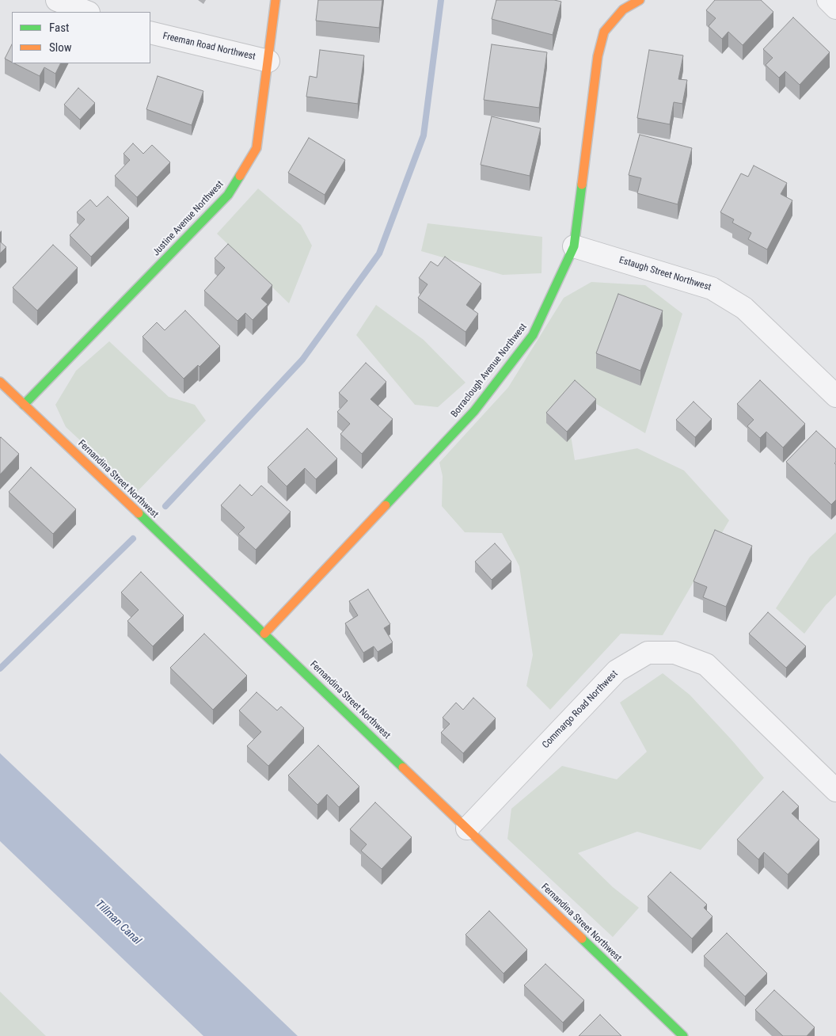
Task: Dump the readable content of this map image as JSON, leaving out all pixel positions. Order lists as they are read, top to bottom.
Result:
{
  "streets": {
    "street": [
      "Freeman Road Northwest",
      "Justine Avenue Northwest",
      "Estaugh Street Northwest",
      "Borraclough Avenue Northwest",
      "Fernandina Street Northwest",
      "Commargo Road Northwest"
    ]
  },
  "crossings": [
    ["Freeman Road Northwest", "Justine Avenue Northwest"],
    ["Justine Avenue Northwest", "Fernandina Street Northwest"],
    ["Estaugh Street Northwest", "Borraclough Avenue Northwest"],
    ["Borraclough Avenue Northwest", "Fernandina Street Northwest"],
    ["Fernandina Street Northwest", "Commargo Road Northwest"]
  ],
  "water": ["Tillman Canal"],
  "legend": ["Fast", "Slow"]
}
